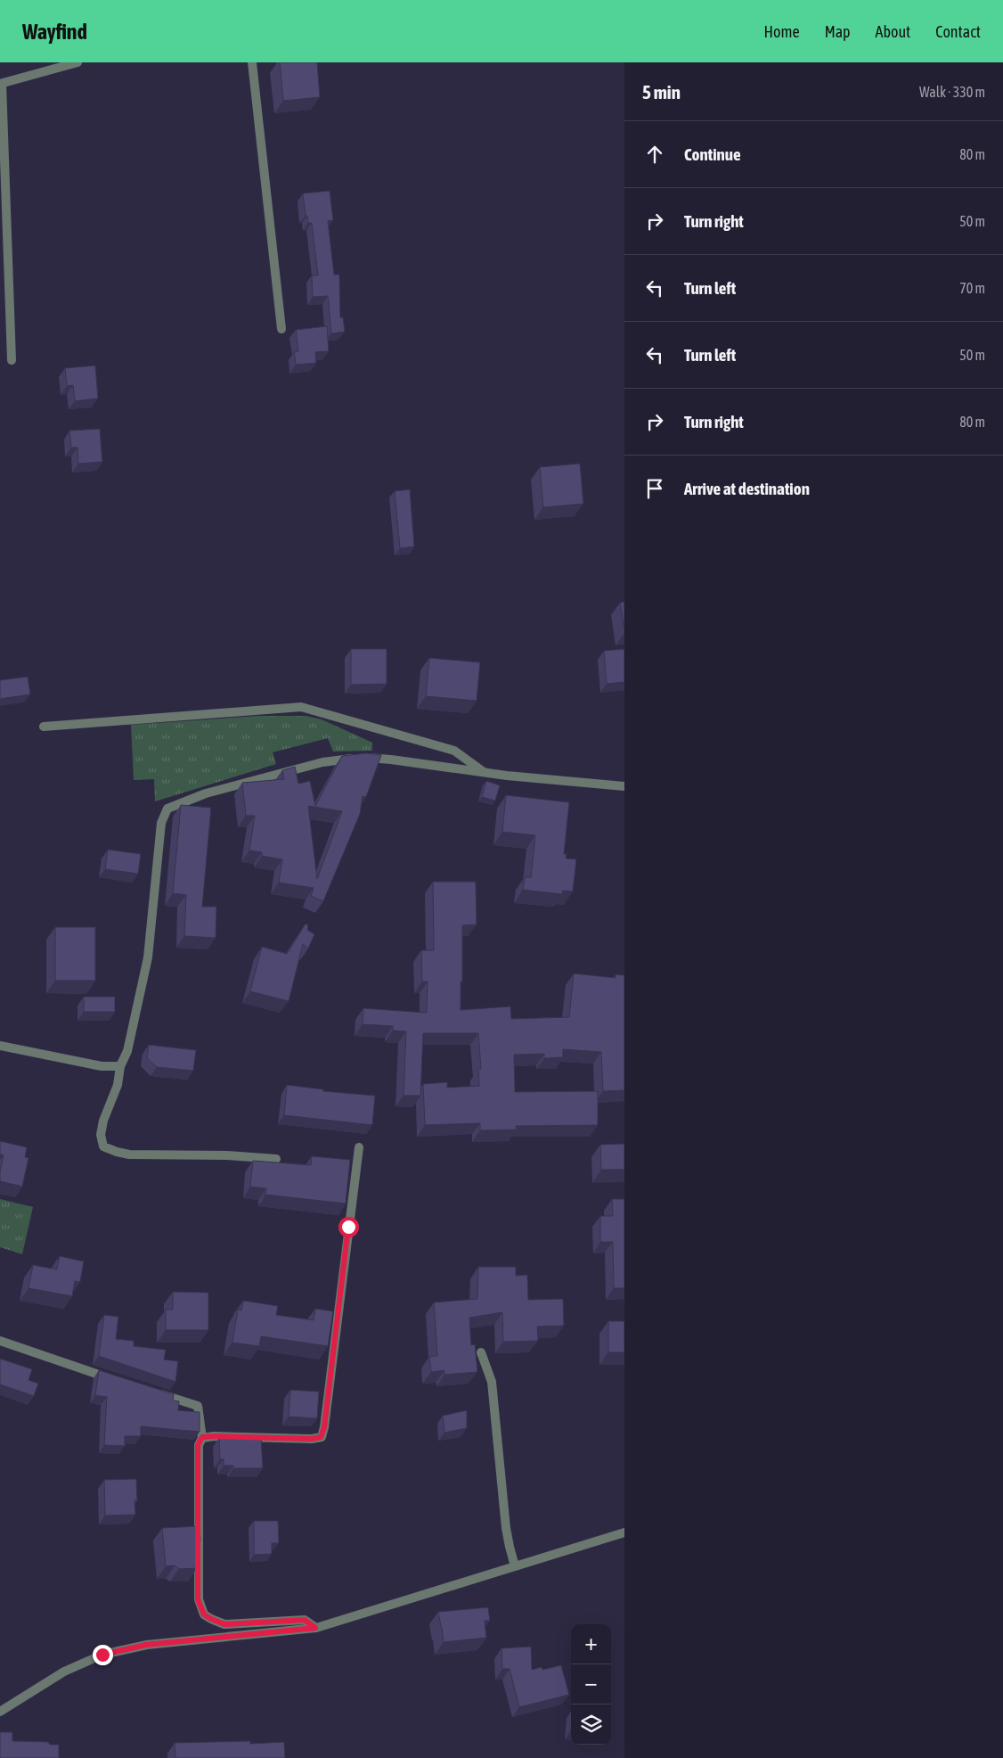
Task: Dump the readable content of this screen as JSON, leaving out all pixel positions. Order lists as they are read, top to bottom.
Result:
{
  "page": {
    "header": "Wayfind",
    "nav": [
      "Home",
      "Map",
      "About",
      "Contact"
    ],
    "heading": ["5 min", "Walk · 330 m"],
    "list": [
      ["Continue", "80 m"],
      ["Turn right", "50 m"],
      ["Turn left", "70 m"],
      ["Turn left", "50 m"],
      ["Turn right", "80 m"],
      "Arrive at destination"
    ],
    "map_buttons": ["+", "−"]
  }
}
